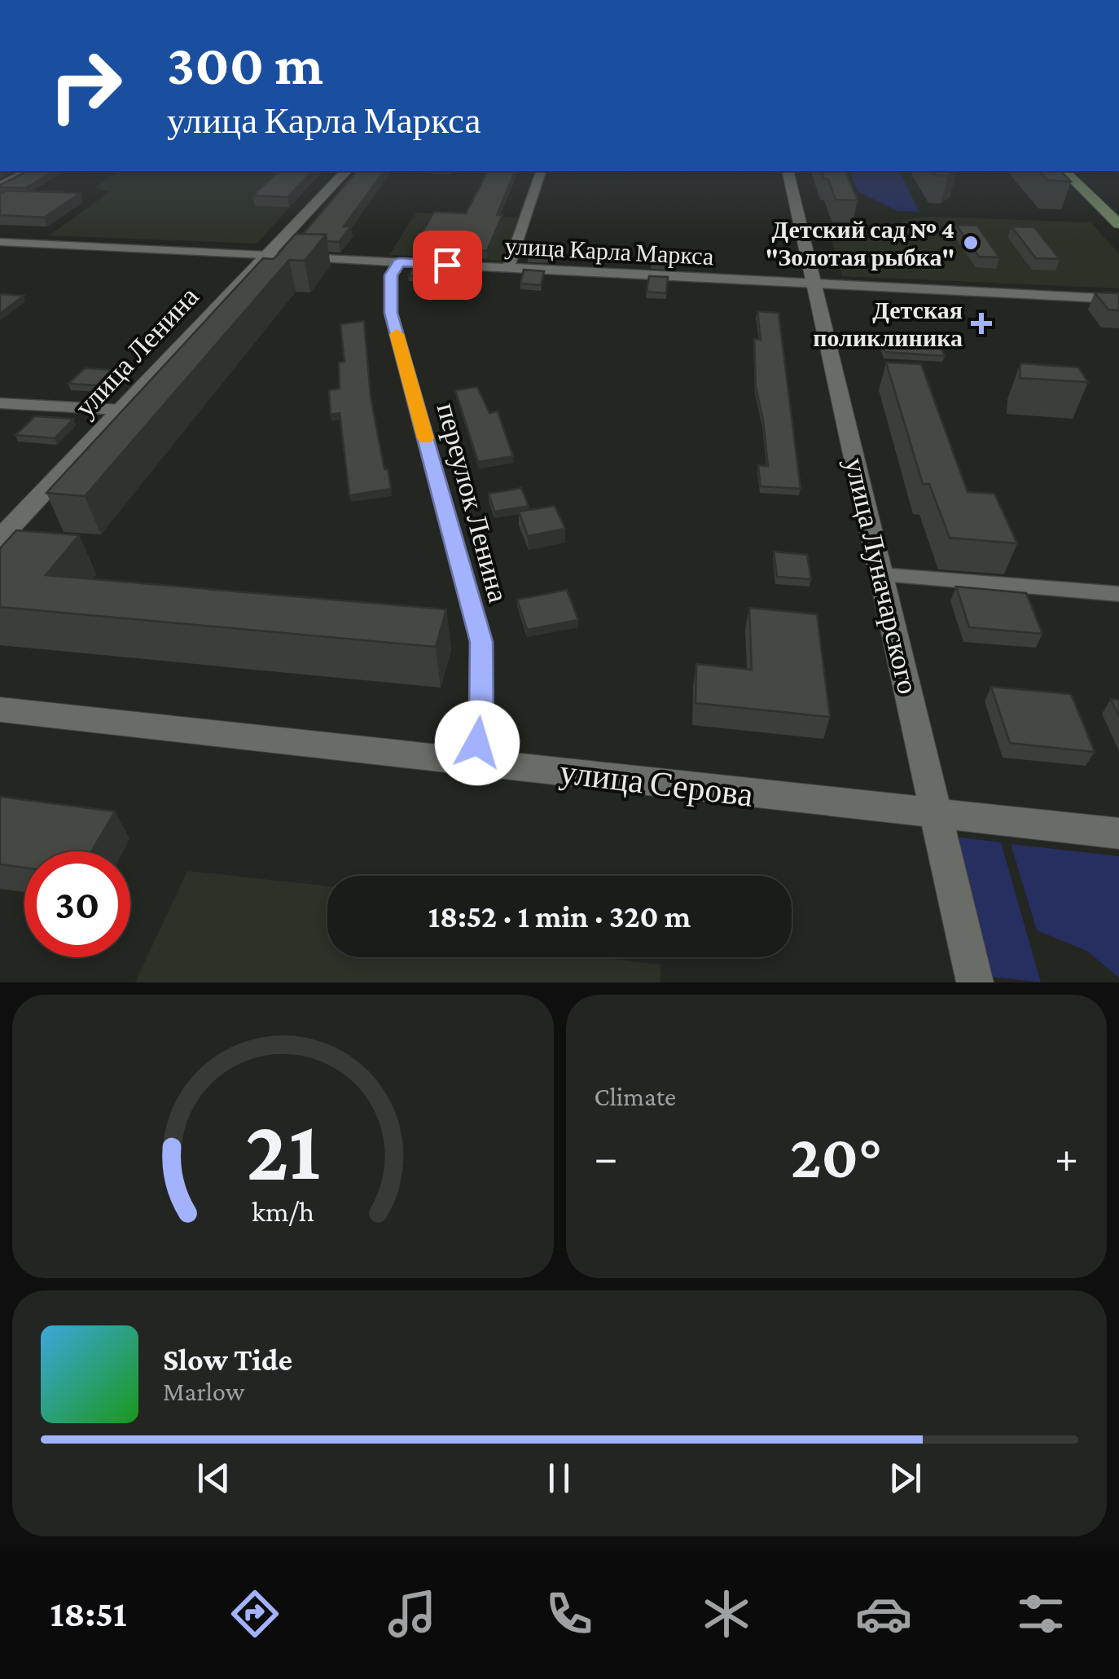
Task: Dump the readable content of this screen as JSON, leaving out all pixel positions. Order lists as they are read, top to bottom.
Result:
{
  "streets": {
    "street": [
      "улица Карла Маркса",
      "улица Ленина",
      "переулок Ленина",
      "улица Луначарского",
      "улица Серова"
    ]
  },
  "crossings": [
    ["улица Карла Маркса", "улица Ленина"],
    ["улица Карла Маркса", "переулок Ленина"],
    ["улица Карла Маркса", "улица Луначарского"],
    ["переулок Ленина", "улица Серова"],
    ["улица Луначарского", "улица Серова"]
  ],
  "places": {
    "other": ["Детский сад № 4 \"Золотая рыбка\""],
    "health": ["Детская поликлиника"]
  },
  "page": {
    "turn": ["300 m", "улица Карла Маркса"],
    "limit": "30",
    "trip": "18:52 · 1 min · 320 m",
    "tile": "Climate",
    "heat": ["−", "20°", "+"],
    "song": ["Slow Tide", "Marlow"],
    "tabs": "18:51",
    "gauge": ["21", "km/h"]
  }
}
